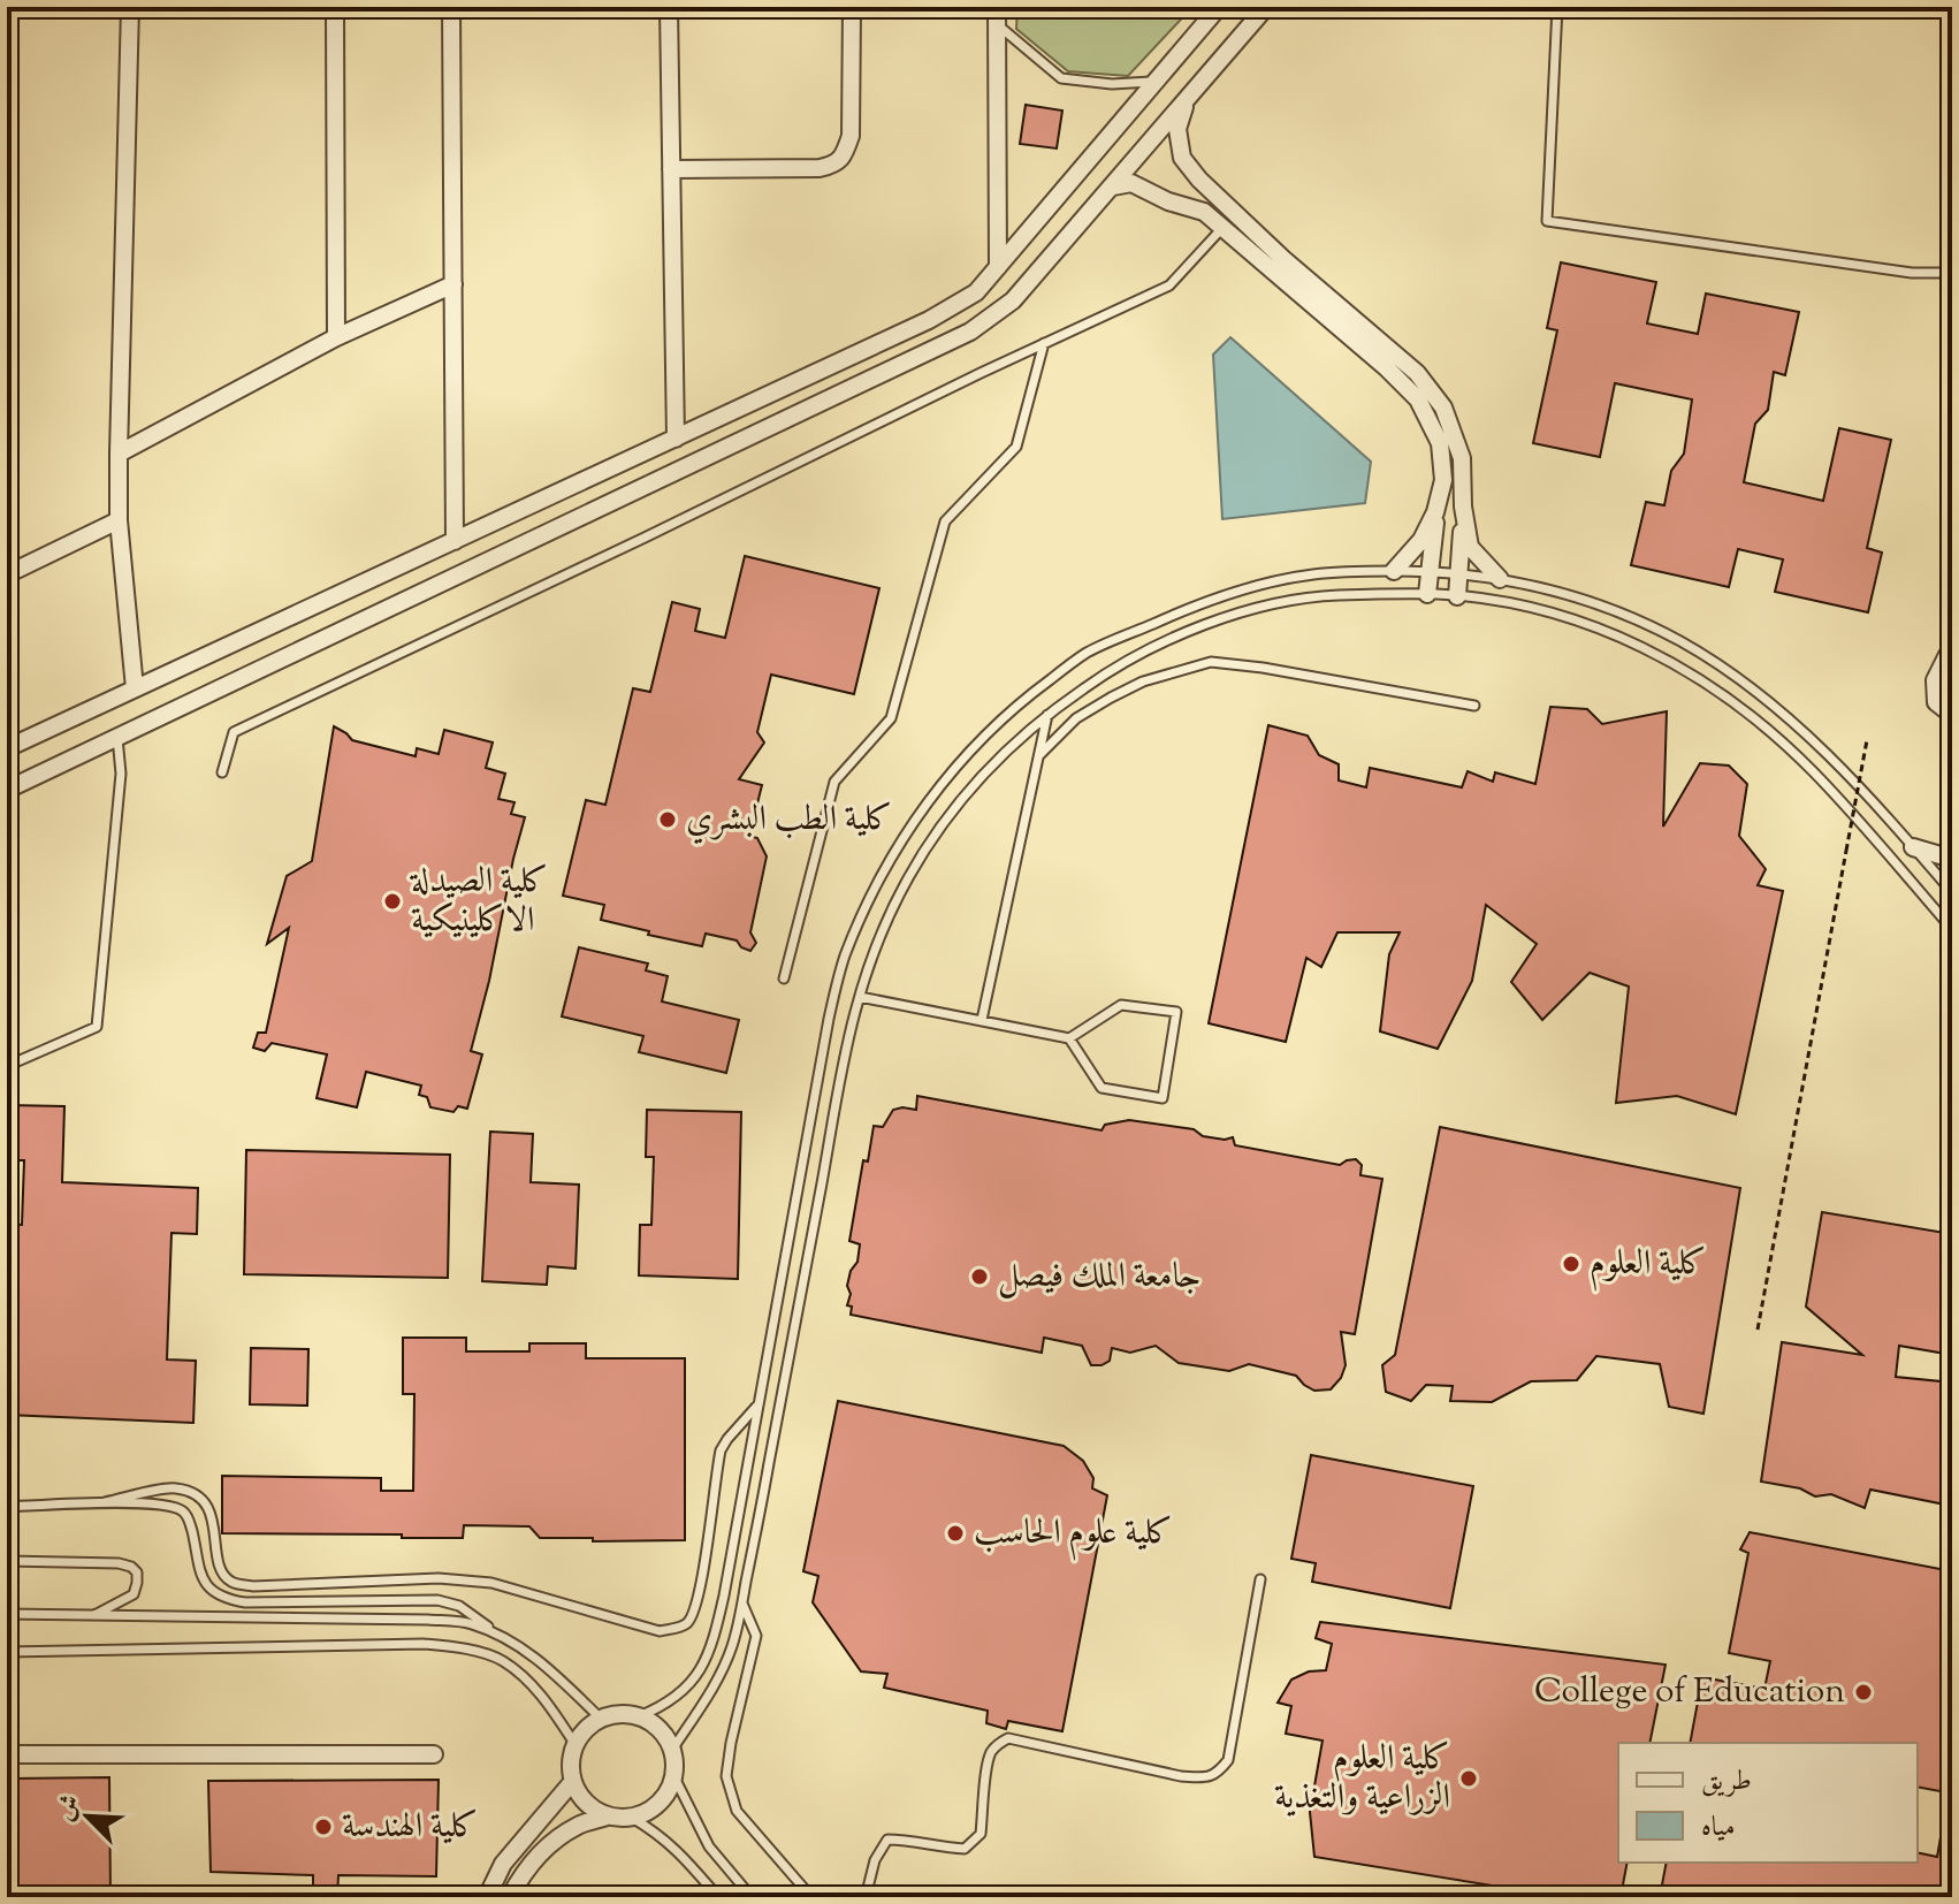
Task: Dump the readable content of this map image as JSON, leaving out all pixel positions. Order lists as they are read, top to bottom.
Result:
{
  "places": [
    "كلية الطب البشري",
    "كلية الصيدلة الاكلينيكية",
    "كلية العلوم",
    "جامعة الملك فيصل",
    "كلية علوم الحاسب",
    "College of Education",
    "كلية العلوم الزراعية والتغذية",
    "كلية الهندسة"
  ],
  "legend": ["طريق", "مياه"],
  "north": "top left"
}
